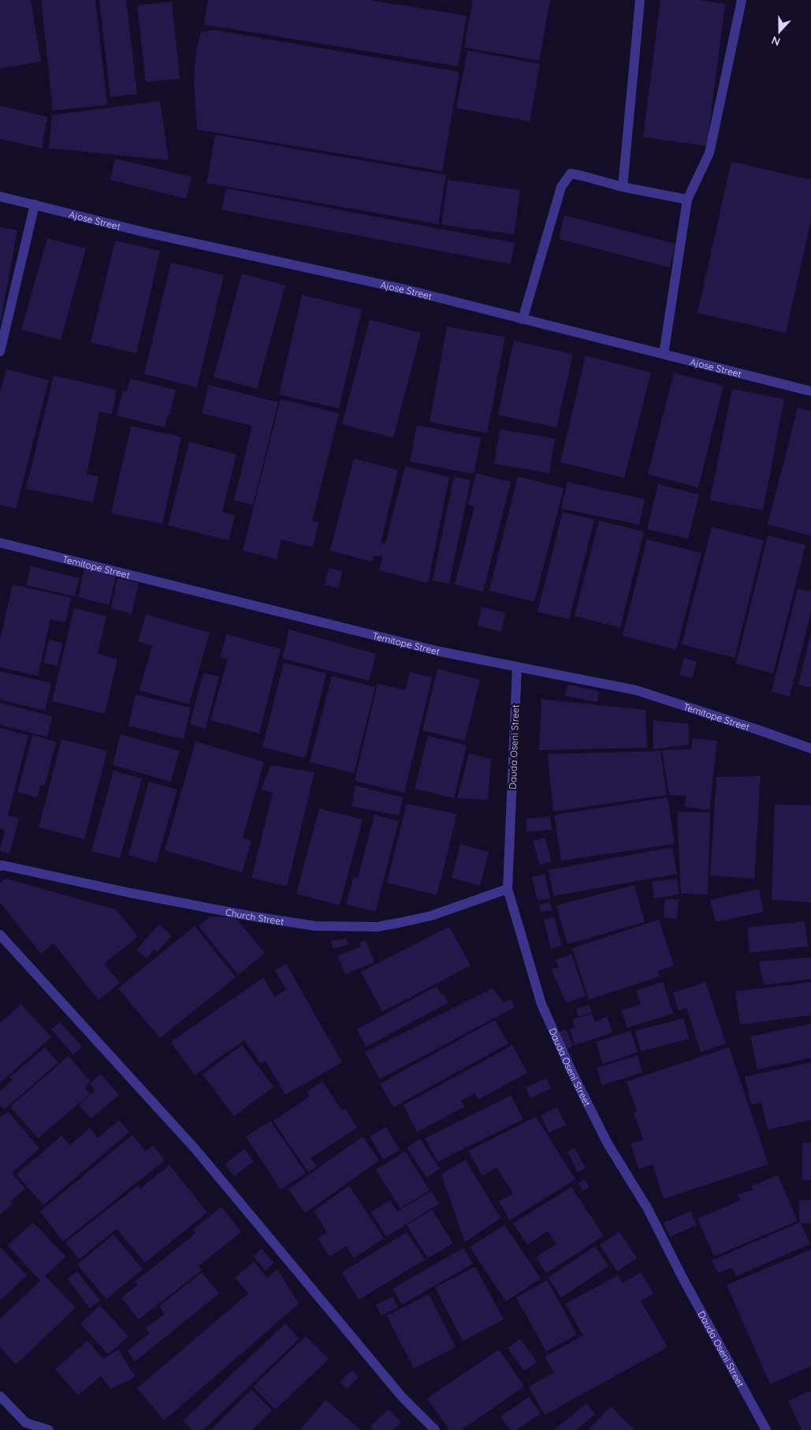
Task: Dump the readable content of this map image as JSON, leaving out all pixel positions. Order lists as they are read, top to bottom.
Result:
{
  "streets": {
    "street": [
      "Ajose Street",
      "Temitope Street",
      "Dauda Oseni Street",
      "Church Street"
    ]
  },
  "crossings": [
    ["Temitope Street", "Dauda Oseni Street"],
    ["Dauda Oseni Street", "Church Street"]
  ],
  "north": "bottom"
}
